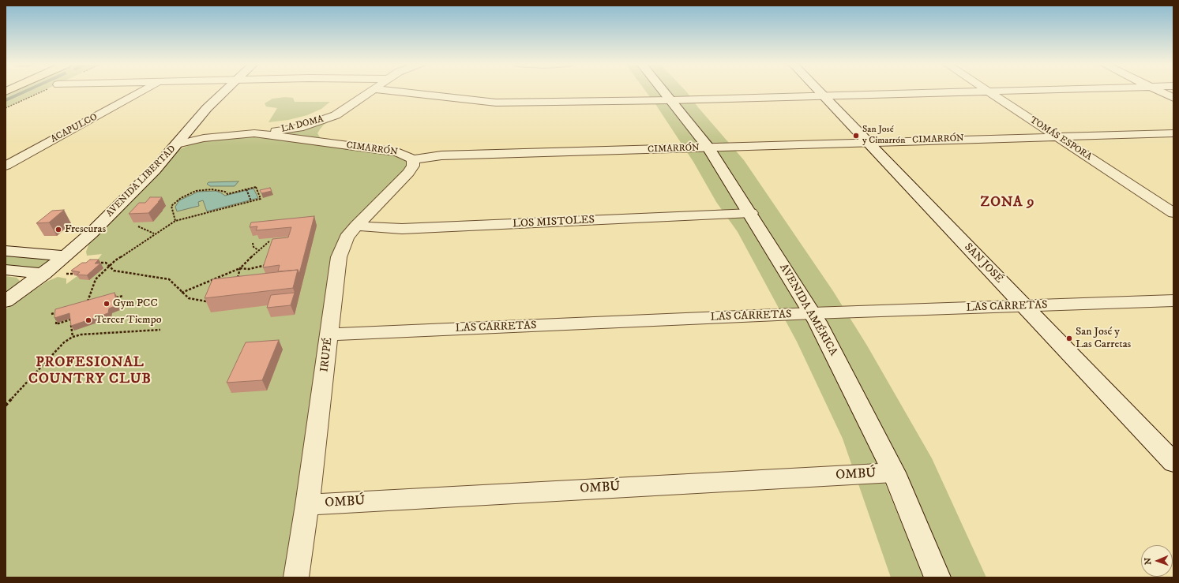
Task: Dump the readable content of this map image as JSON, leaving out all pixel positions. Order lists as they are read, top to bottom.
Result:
{
  "streets": {
    "street": [
      "LA DOMA",
      "ACAPULCO",
      "TOMÁS ESPORA",
      "CIMARRÓN",
      "AVENIDA LIBERTAD",
      "LOS MISTOLES",
      "SAN JOSÉ",
      "LAS CARRETAS",
      "AVENIDA AMÉRICA",
      "IRUPÉ",
      "OMBÚ"
    ]
  },
  "crossings": [
    ["LA DOMA", "CIMARRÓN"],
    ["TOMÁS ESPORA", "CIMARRÓN"],
    ["CIMARRÓN", "AVENIDA LIBERTAD"],
    ["CIMARRÓN", "SAN JOSÉ"],
    ["CIMARRÓN", "AVENIDA AMÉRICA"],
    ["CIMARRÓN", "IRUPÉ"],
    ["LOS MISTOLES", "AVENIDA AMÉRICA"],
    ["LOS MISTOLES", "IRUPÉ"],
    ["SAN JOSÉ", "LAS CARRETAS"],
    ["LAS CARRETAS", "AVENIDA AMÉRICA"],
    ["LAS CARRETAS", "IRUPÉ"],
    ["AVENIDA AMÉRICA", "OMBÚ"],
    ["IRUPÉ", "OMBÚ"]
  ],
  "districts": ["ZONA 9", "PROFESIONAL COUNTRY CLUB"],
  "places": [
    "San José y Cimarrón",
    "Frescuras",
    "Gym PCC",
    "Tercer Tiempo",
    "San José y Las Carretas"
  ],
  "north": "left"
}
